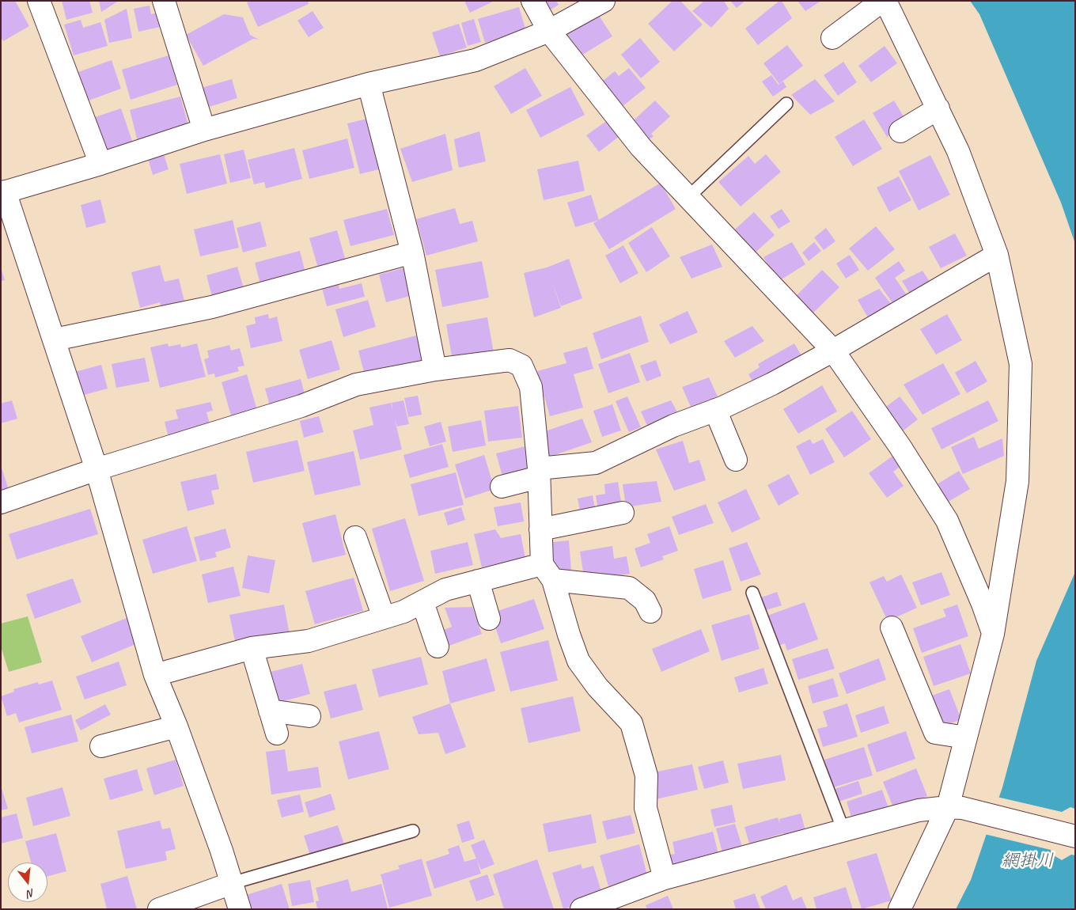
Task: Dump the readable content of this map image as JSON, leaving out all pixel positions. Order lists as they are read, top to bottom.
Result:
{
  "water": ["網掛川"],
  "north": "bottom"
}
